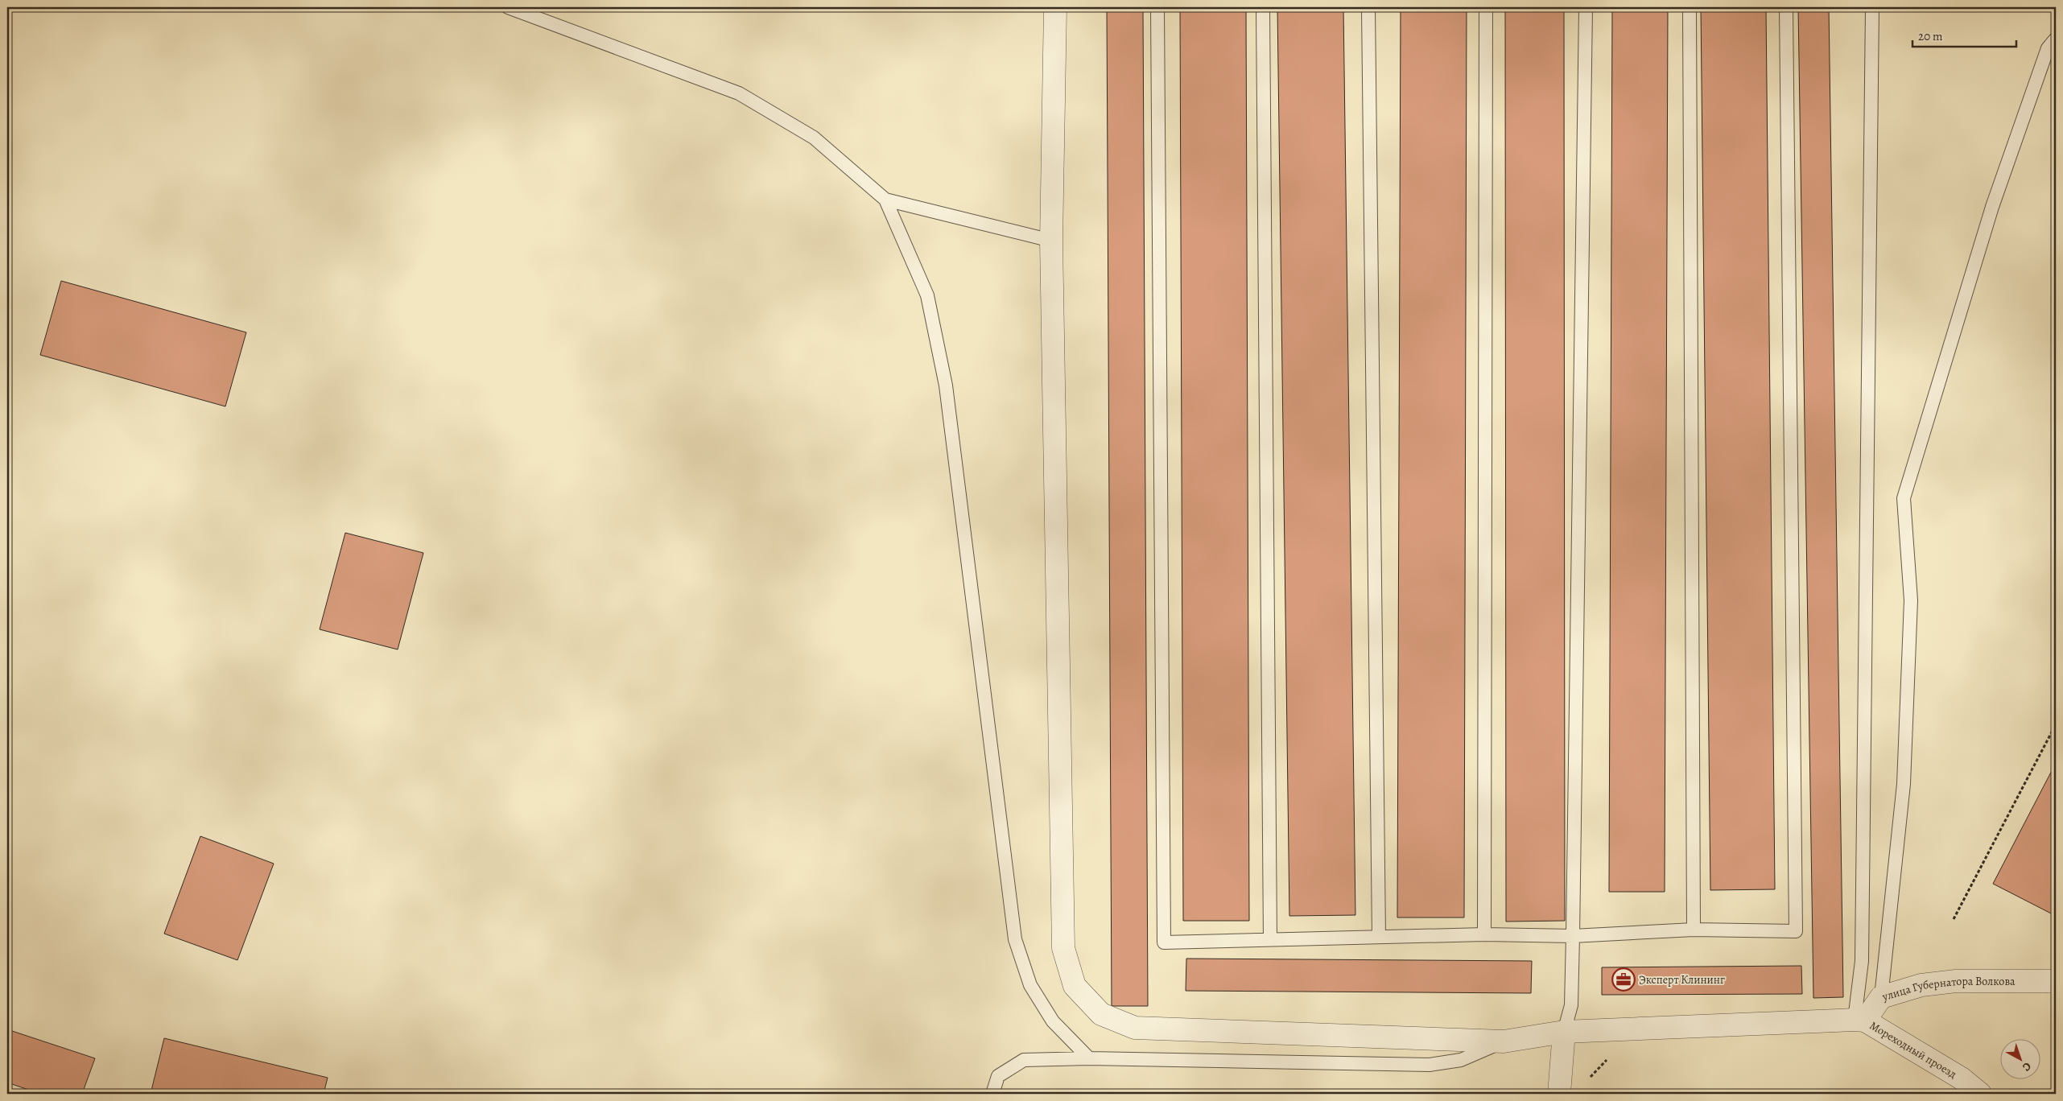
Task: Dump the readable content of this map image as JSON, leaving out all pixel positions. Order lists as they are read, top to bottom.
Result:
{
  "streets": {
    "street": ["улица Губернатора Волкова", "Мореходный проезд"]
  },
  "crossings": [
    ["улица Губернатора Волкова", "Мореходный проезд"]
  ],
  "places": {
    "office": ["Эксперт Клининг"]
  },
  "scale_bar": "20 m",
  "north": "bottom right"
}
